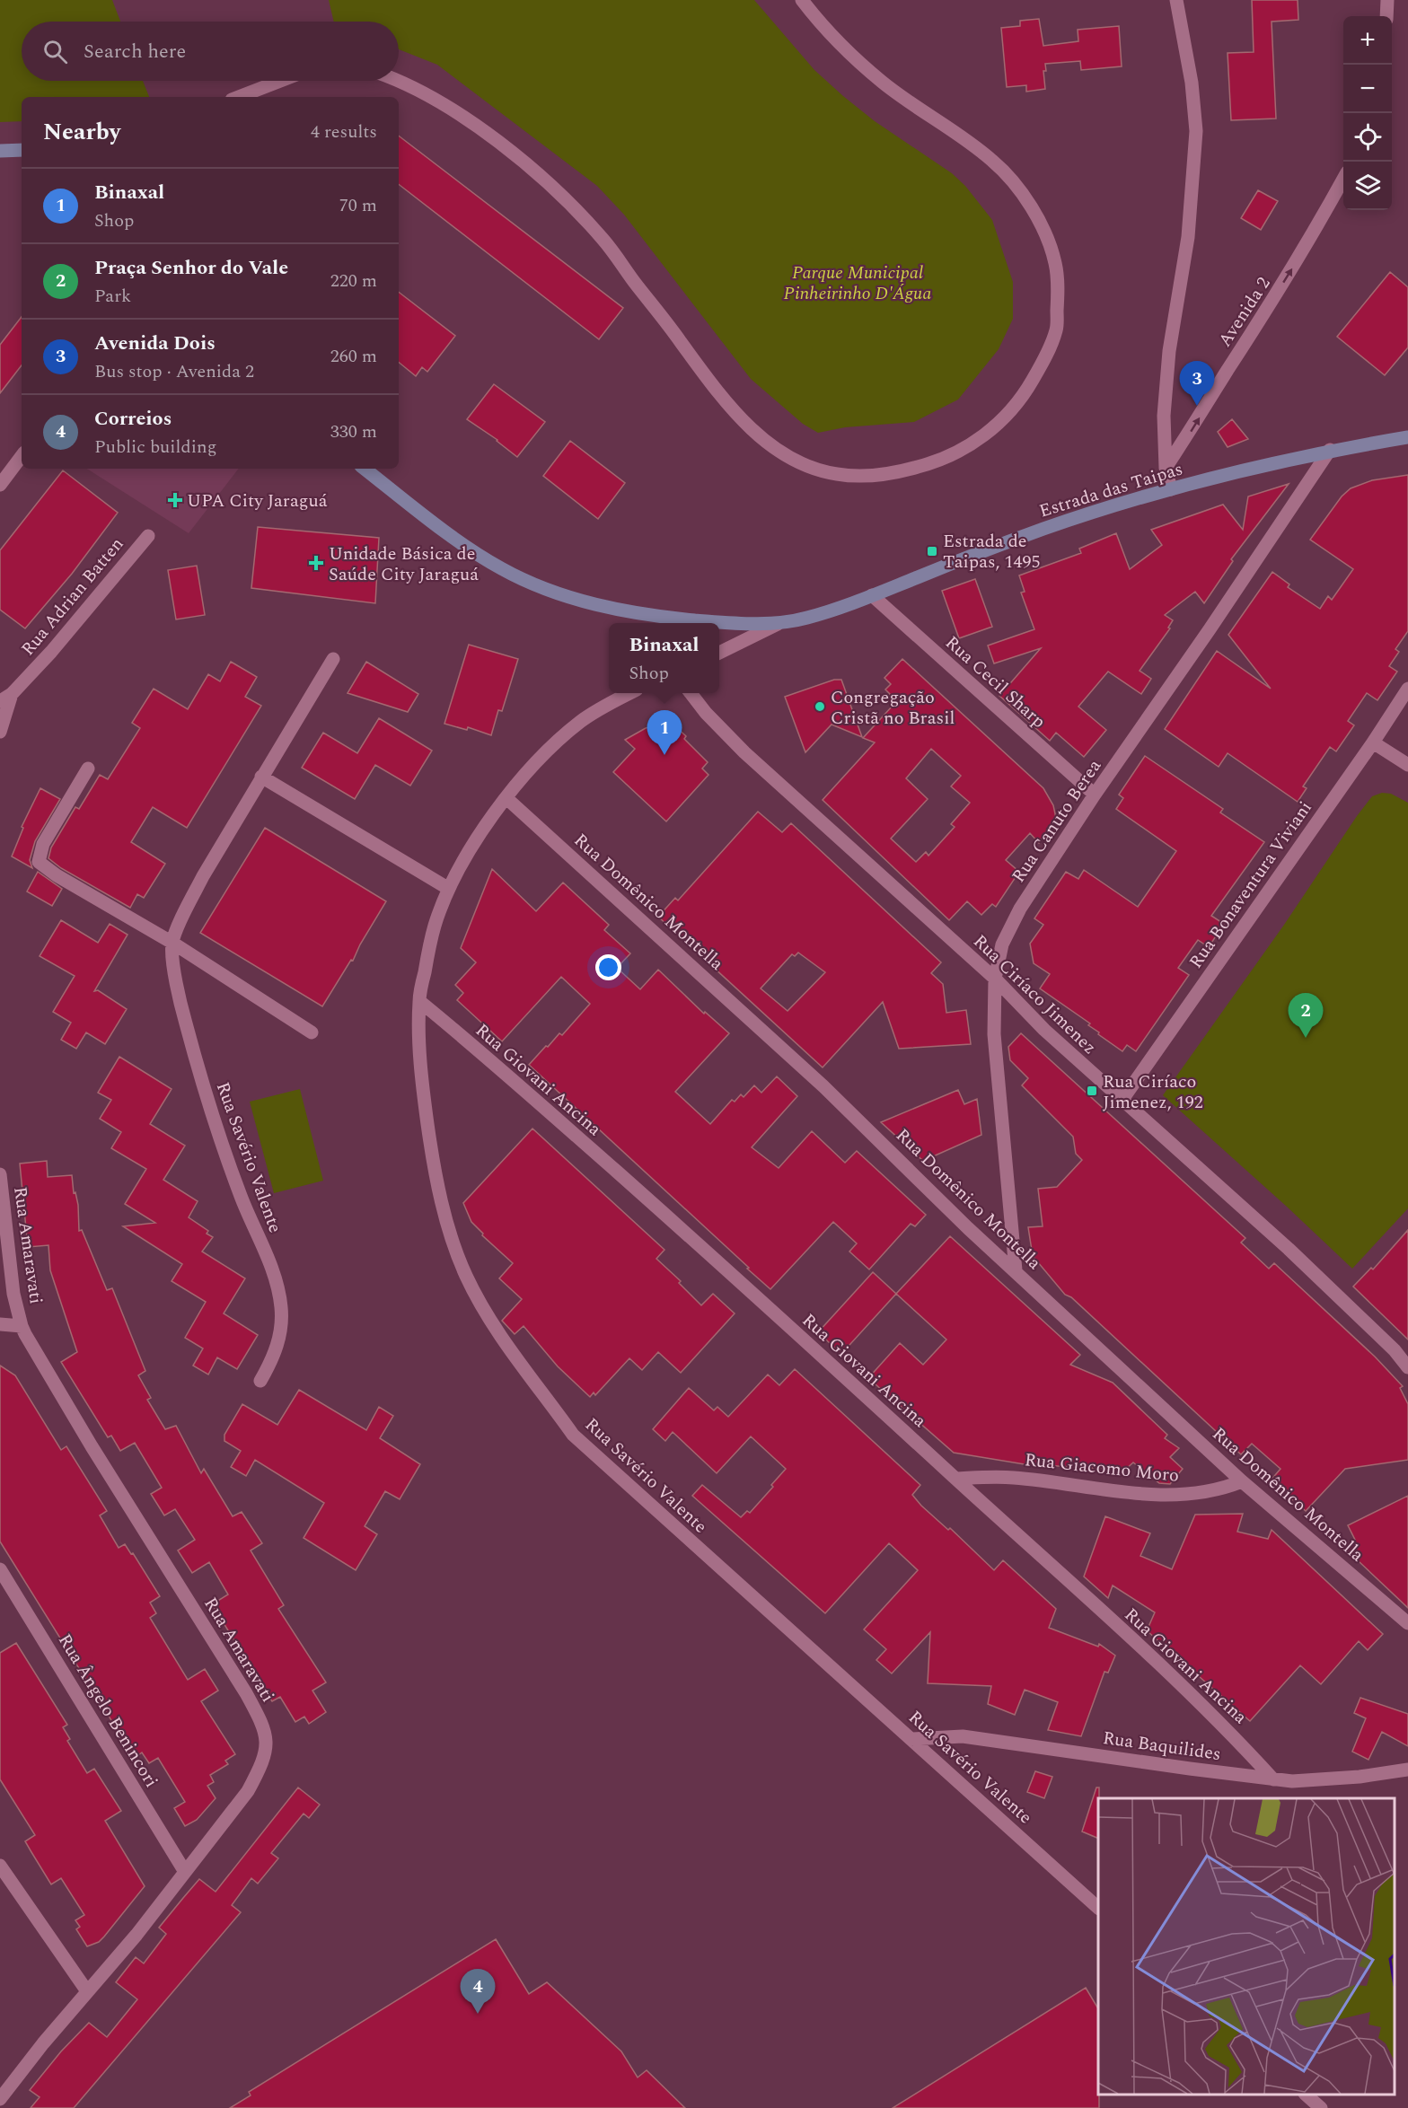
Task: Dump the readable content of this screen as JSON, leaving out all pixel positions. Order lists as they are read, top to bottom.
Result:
{
  "streets": {
    "main road": ["Estrada das Taipas"],
    "street": [
      "Avenida 2",
      "Rua Adrian Batten",
      "Rua Cecil Sharp",
      "Rua Canuto Berea",
      "Rua Bonaventura Viviani",
      "Rua Domênico Montella",
      "Rua Ciríaco Jimenez",
      "Rua Giovani Ancina",
      "Rua Savério Valente",
      "Rua Amaravati",
      "Rua Giacomo Moro",
      "Rua Ângelo Benincori",
      "Rua Baquilides"
    ]
  },
  "crossings": [
    ["Estrada das Taipas", "Rua Cecil Sharp"],
    ["Estrada das Taipas", "Rua Canuto Berea"],
    ["Rua Cecil Sharp", "Rua Canuto Berea"],
    ["Rua Canuto Berea", "Rua Domênico Montella"],
    ["Rua Canuto Berea", "Rua Ciríaco Jimenez"],
    ["Rua Bonaventura Viviani", "Rua Ciríaco Jimenez"],
    ["Rua Domênico Montella", "Rua Savério Valente"],
    ["Rua Domênico Montella", "Rua Giacomo Moro"],
    ["Rua Giovani Ancina", "Rua Savério Valente"],
    ["Rua Giovani Ancina", "Rua Giacomo Moro"],
    ["Rua Giovani Ancina", "Rua Baquilides"],
    ["Rua Savério Valente", "Rua Baquilides"],
    ["Rua Amaravati", "Rua Ângelo Benincori"]
  ],
  "one_way": ["Avenida 2"],
  "parks": ["Parque Municipal Pinheirinho D'Água"],
  "places": {
    "health": ["UPA City Jaraguá", "Unidade Básica de Saúde City Jaraguá"],
    "transit": ["Estrada de Taipas, 1495", "Rua Ciríaco Jimenez, 192"],
    "other": ["Congregação Cristã no Brasil"]
  },
  "page": {
    "map_buttons": ["+", "−"],
    "search": "Search here",
    "heading": ["Nearby", "4 results"],
    "list": [
      {
        "mark": "1",
        "name": "Binaxal",
        "note": "Shop",
        "value": "70 m"
      },
      {
        "mark": "2",
        "name": "Praça Senhor do Vale",
        "note": "Park",
        "value": "220 m"
      },
      {
        "mark": "3",
        "name": "Avenida Dois",
        "note": "Bus stop · Avenida 2",
        "value": "260 m"
      },
      {
        "mark": "4",
        "name": "Correios",
        "note": "Public building",
        "value": "330 m"
      }
    ],
    "pins": [
      "3",
      "1",
      "2",
      "4"
    ],
    "popup": ["Binaxal", "Shop"]
  }
}
